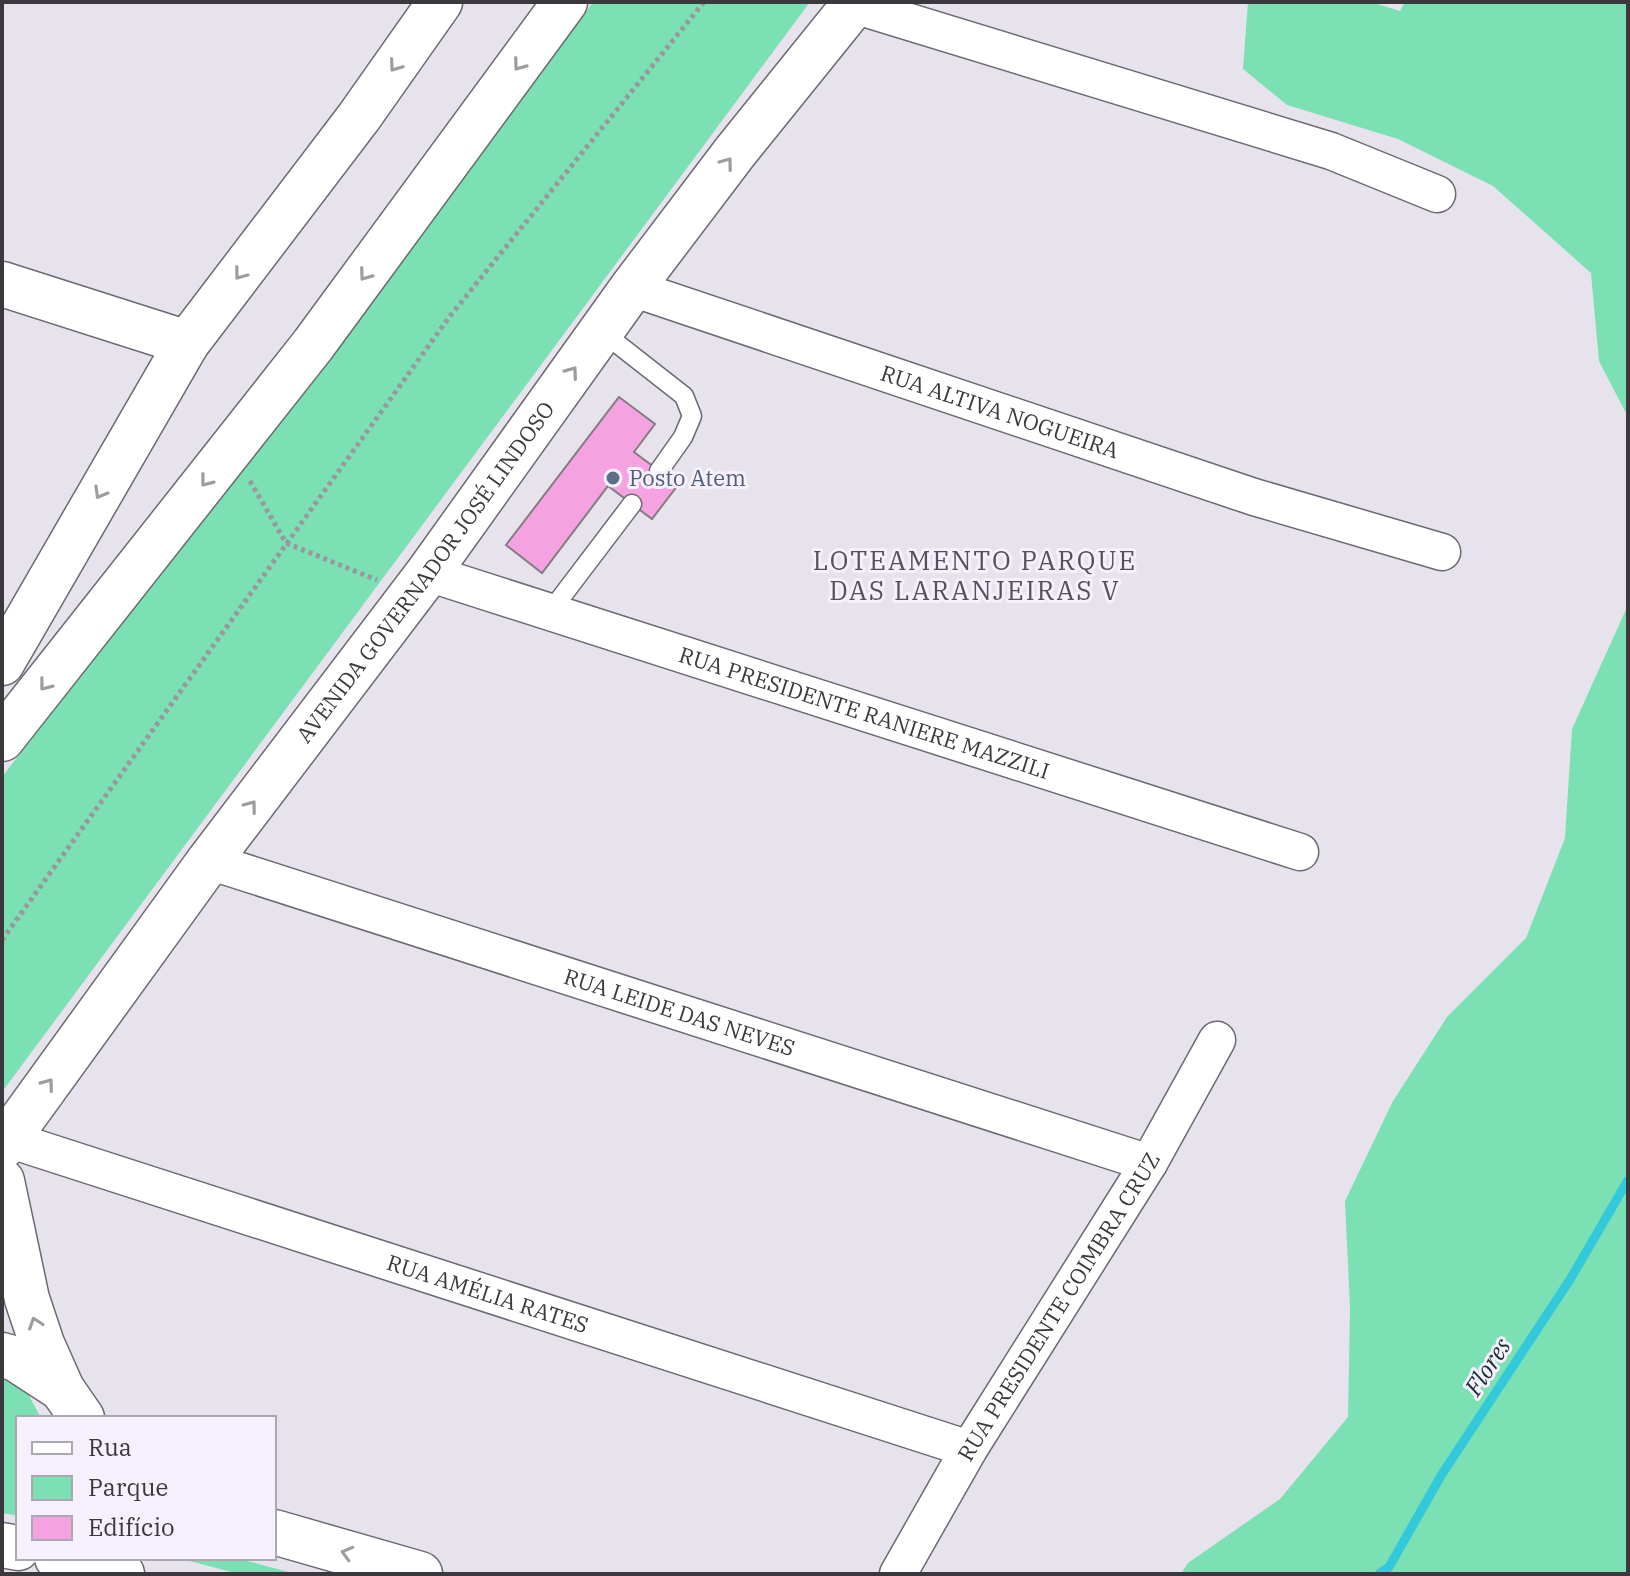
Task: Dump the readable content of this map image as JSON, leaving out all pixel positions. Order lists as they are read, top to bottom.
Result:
{
  "streets": {
    "main road": ["AVENIDA GOVERNADOR JOSÉ LINDOSO"],
    "street": [
      "RUA ALTIVA NOGUEIRA",
      "RUA PRESIDENTE RANIERE MAZZILI",
      "RUA LEIDE DAS NEVES",
      "RUA AMÉLIA RATES",
      "RUA PRESIDENTE COIMBRA CRUZ"
    ]
  },
  "crossings": [
    ["RUA ALTIVA NOGUEIRA", "AVENIDA GOVERNADOR JOSÉ LINDOSO"],
    ["AVENIDA GOVERNADOR JOSÉ LINDOSO", "RUA PRESIDENTE RANIERE MAZZILI"],
    ["AVENIDA GOVERNADOR JOSÉ LINDOSO", "RUA LEIDE DAS NEVES"],
    ["AVENIDA GOVERNADOR JOSÉ LINDOSO", "RUA AMÉLIA RATES"],
    ["RUA LEIDE DAS NEVES", "RUA PRESIDENTE COIMBRA CRUZ"],
    ["RUA AMÉLIA RATES", "RUA PRESIDENTE COIMBRA CRUZ"]
  ],
  "districts": ["LOTEAMENTO PARQUE DAS LARANJEIRAS V"],
  "water": ["Flores"],
  "places": ["Posto Atem"],
  "legend": ["Rua", "Parque", "Edifício"]
}
